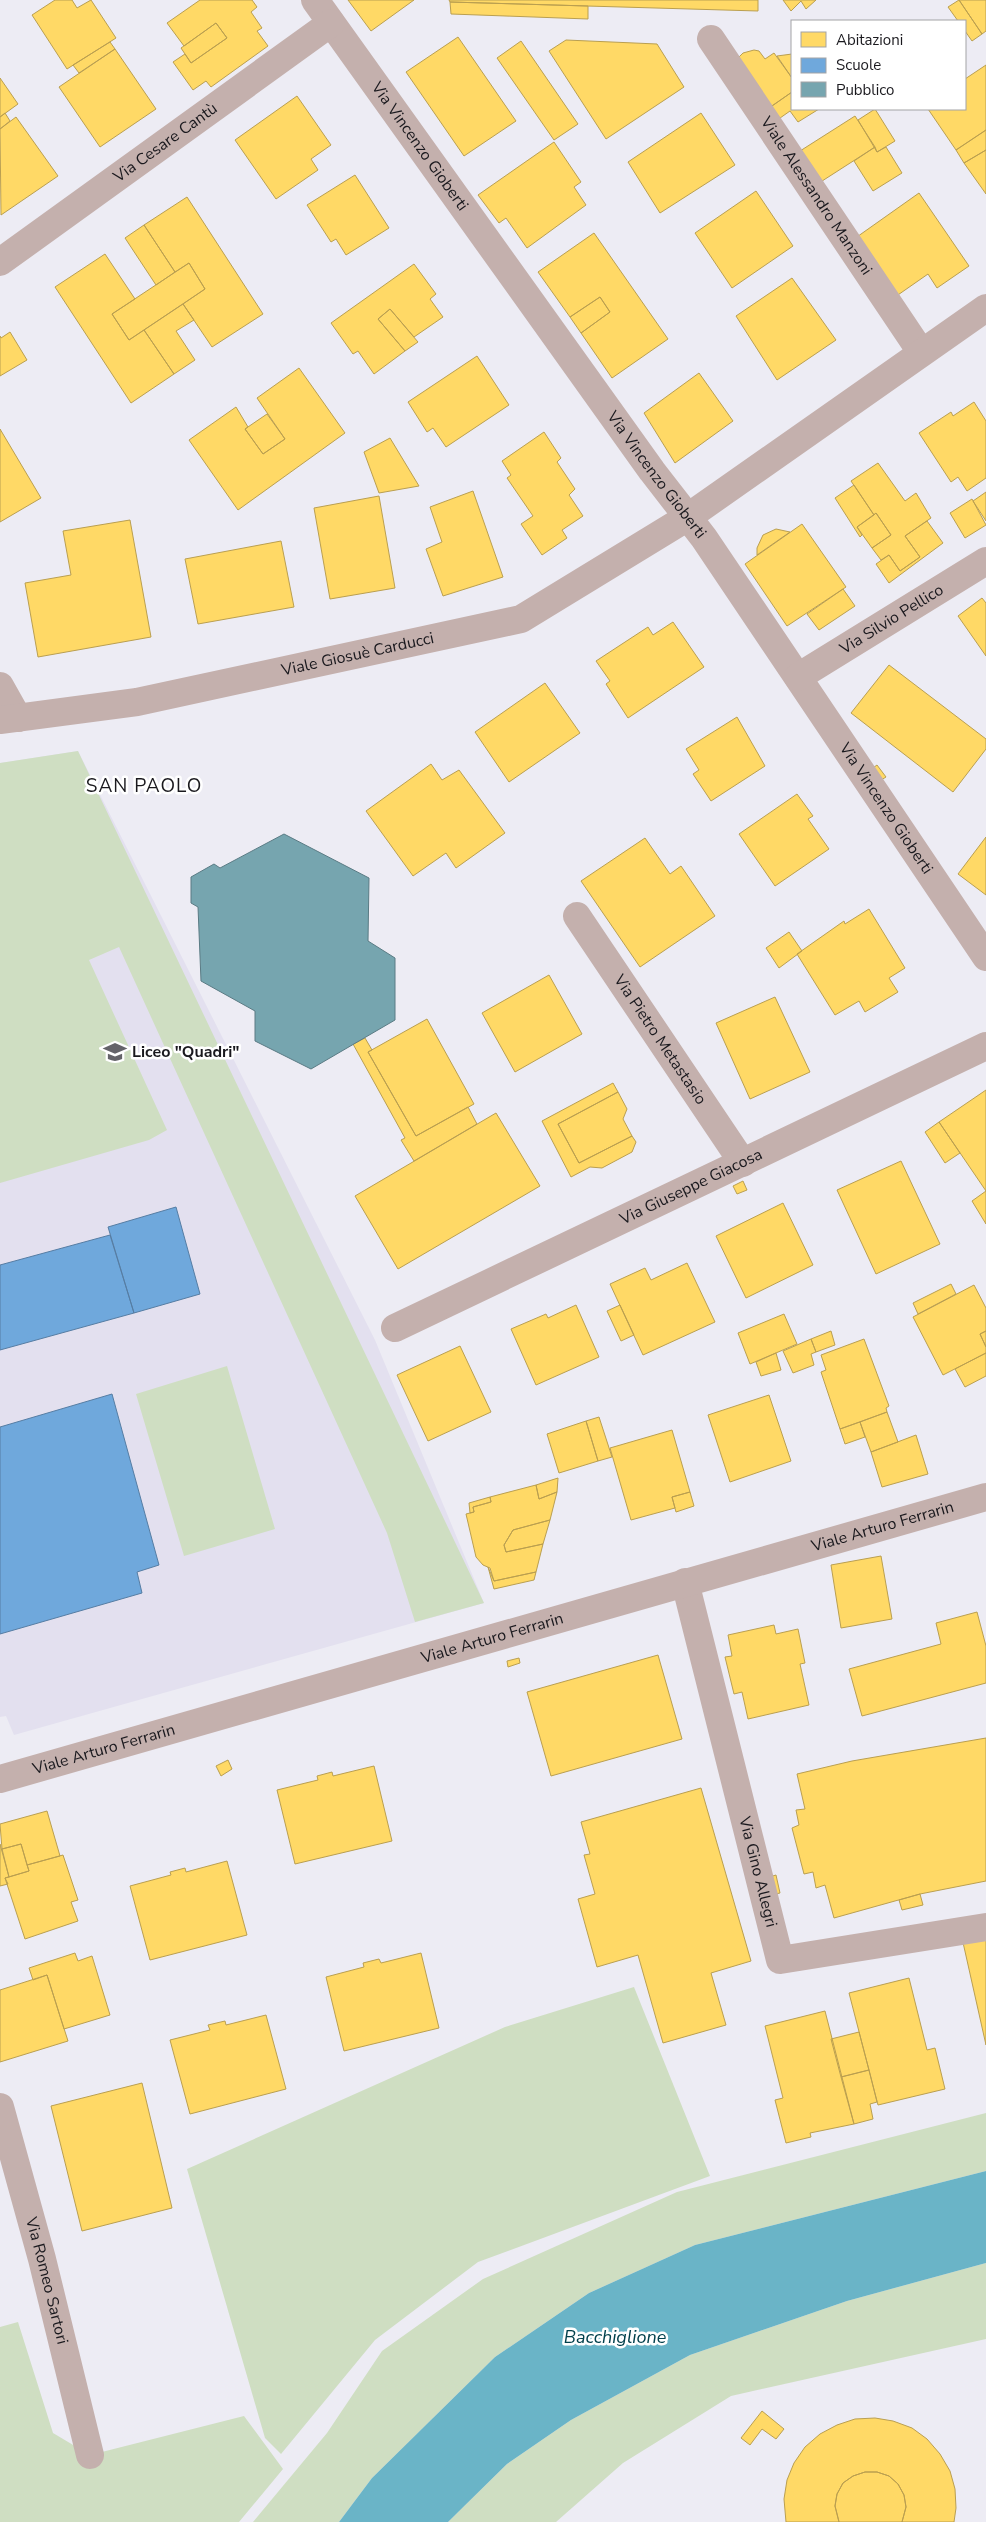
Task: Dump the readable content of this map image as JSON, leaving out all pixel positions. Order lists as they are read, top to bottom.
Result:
{
  "streets": {
    "street": [
      "Via Cesare Cantù",
      "Via Vincenzo Gioberti",
      "Viale Alessandro Manzoni",
      "Via Silvio Pellico",
      "Viale Giosuè Carducci",
      "Via Pietro Metastasio",
      "Via Giuseppe Giacosa",
      "Viale Arturo Ferrarin",
      "Via Gino Allegri",
      "Via Romeo Sartori"
    ]
  },
  "crossings": [
    ["Via Cesare Cantù", "Via Vincenzo Gioberti"],
    ["Via Vincenzo Gioberti", "Via Silvio Pellico"],
    ["Via Vincenzo Gioberti", "Viale Giosuè Carducci"],
    ["Via Pietro Metastasio", "Via Giuseppe Giacosa"],
    ["Viale Arturo Ferrarin", "Via Gino Allegri"]
  ],
  "districts": ["SAN PAOLO"],
  "water": ["Bacchiglione"],
  "places": {
    "school or university": ["Liceo \"Quadri\""]
  },
  "legend": ["Abitazioni", "Scuole", "Pubblico"]
}
